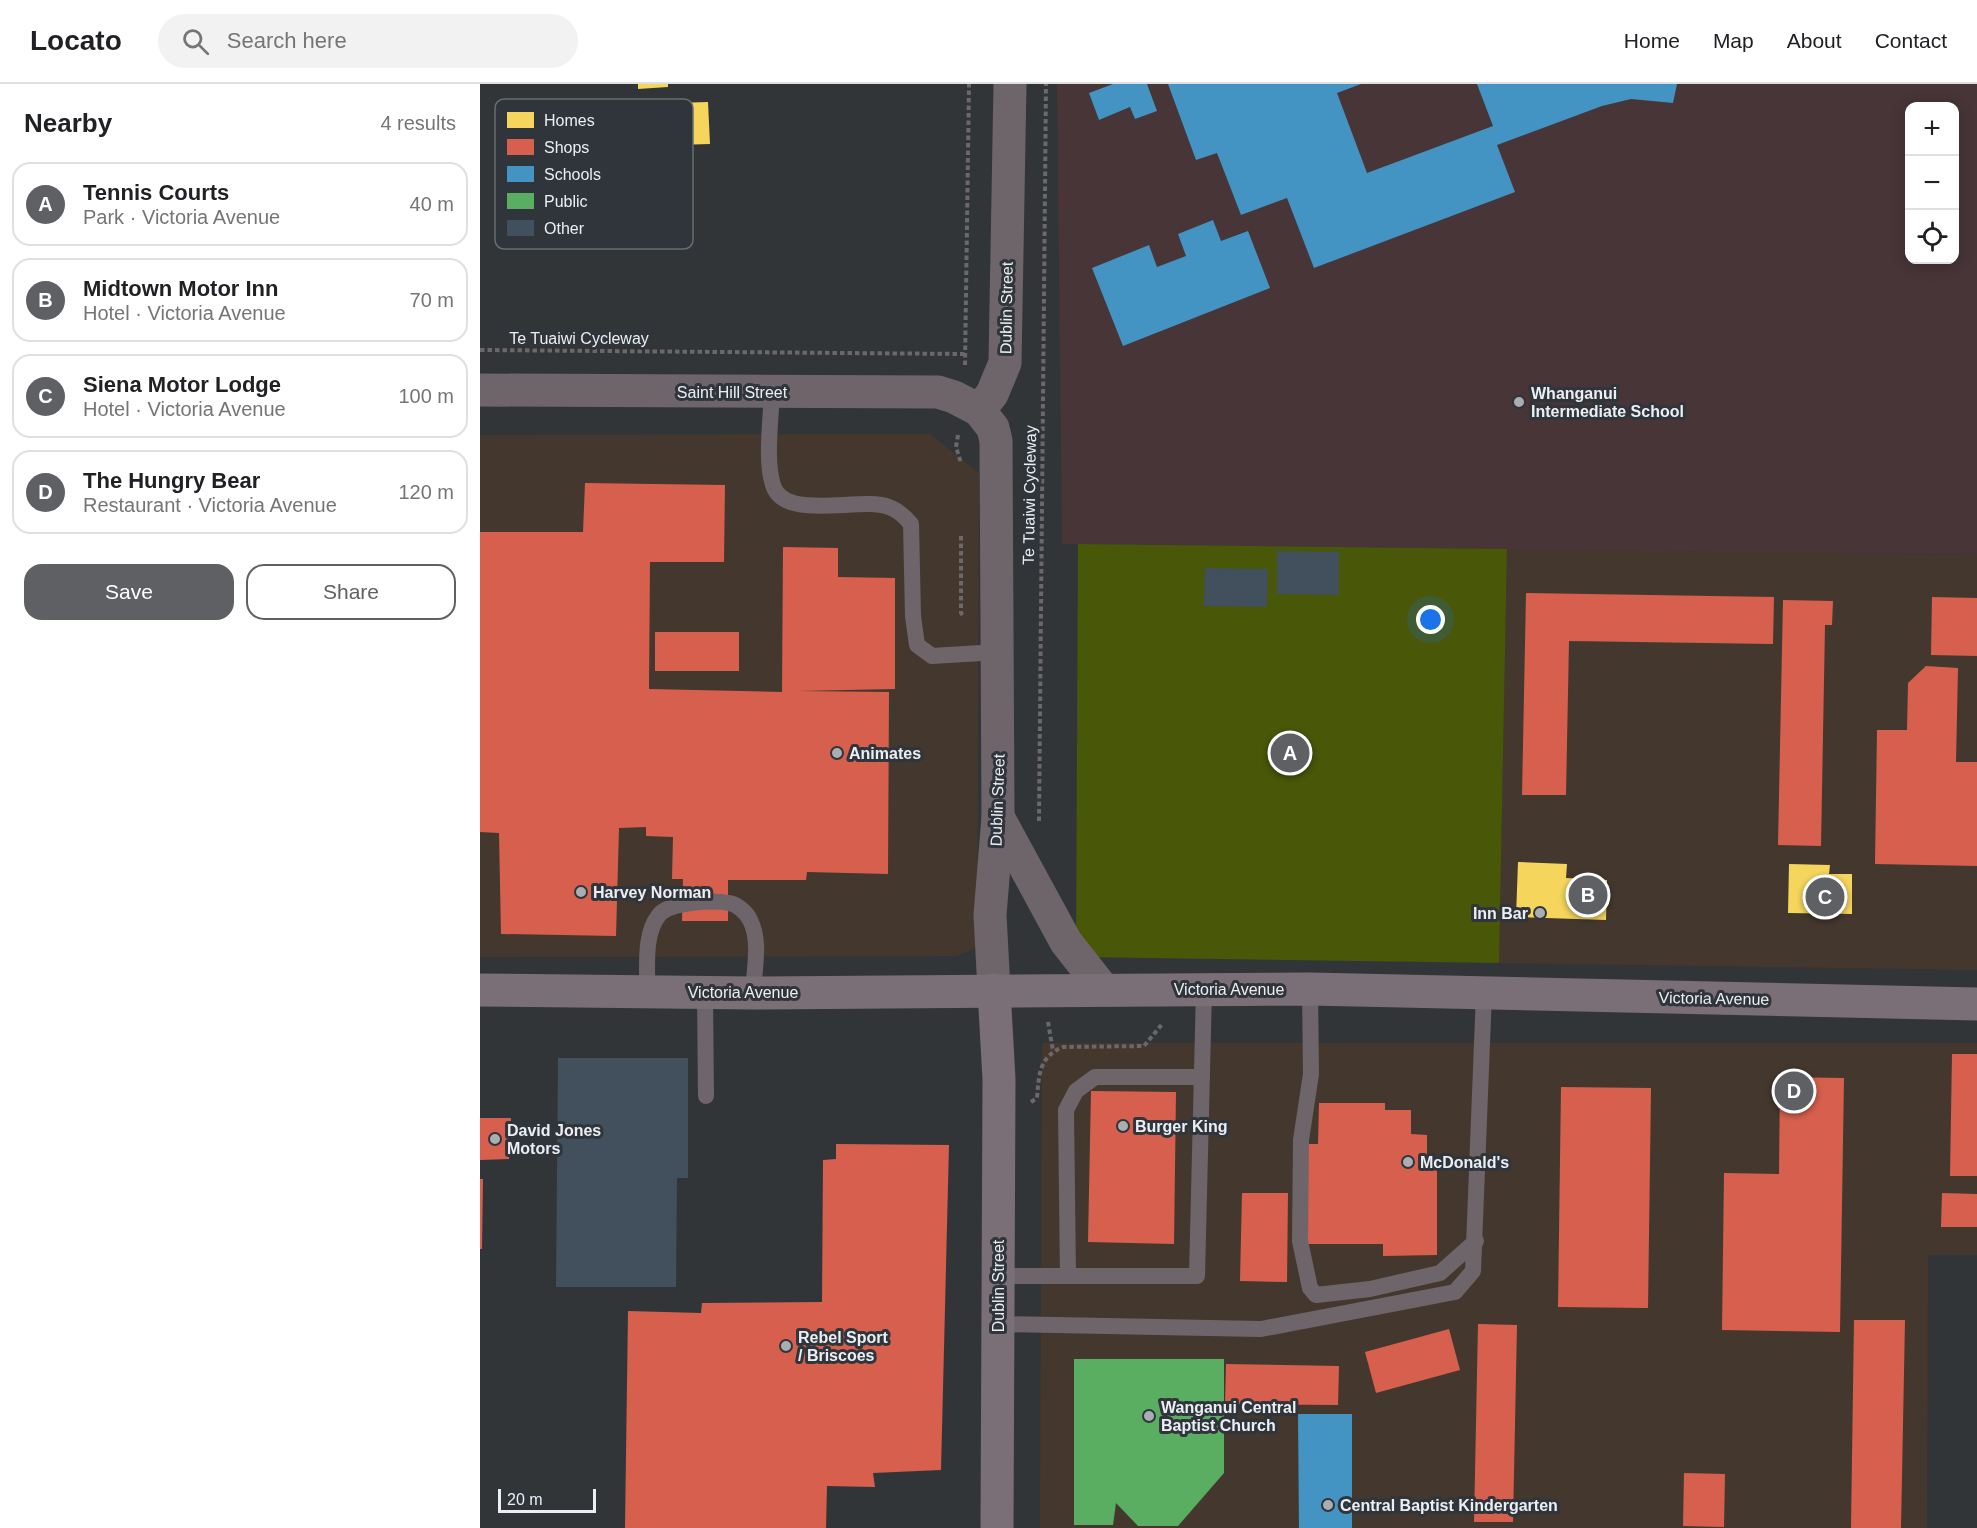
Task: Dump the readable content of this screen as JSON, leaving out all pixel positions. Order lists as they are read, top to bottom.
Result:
{
  "streets": {
    "main road": ["Dublin Street", "Victoria Avenue"],
    "street": ["Saint Hill Street"],
    "path": ["Te Tuaiwi Cycleway"]
  },
  "crossings": [
    ["Dublin Street", "Saint Hill Street"],
    ["Dublin Street", "Victoria Avenue"]
  ],
  "places": [
    "Whanganui Intermediate School",
    "Animates",
    "Harvey Norman",
    "Inn Bar",
    "Burger King",
    "David Jones Motors",
    "McDonald's",
    "Rebel Sport / Briscoes",
    "Wanganui Central Baptist Church",
    "Central Baptist Kindergarten"
  ],
  "legend": [
    "Homes",
    "Shops",
    "Schools",
    "Public",
    "Other"
  ],
  "scale_bar": "20 m",
  "page": {
    "header": "Locato",
    "search": "Search here",
    "nav": [
      "Home",
      "Map",
      "About",
      "Contact"
    ],
    "heading": ["Nearby", "4 results"],
    "map_buttons": ["+", "−"],
    "list": [
      {
        "mark": "A",
        "name": "Tennis Courts",
        "note": "Park · Victoria Avenue",
        "value": "40 m"
      },
      {
        "mark": "B",
        "name": "Midtown Motor Inn",
        "note": "Hotel · Victoria Avenue",
        "value": "70 m"
      },
      {
        "mark": "C",
        "name": "Siena Motor Lodge",
        "note": "Hotel · Victoria Avenue",
        "value": "100 m"
      },
      {
        "mark": "D",
        "name": "The Hungry Bear",
        "note": "Restaurant · Victoria Avenue",
        "value": "120 m"
      }
    ],
    "buttons": ["Save", "Share"],
    "pins": [
      "A",
      "B",
      "C",
      "D"
    ],
    "scale": "20 m"
  }
}
